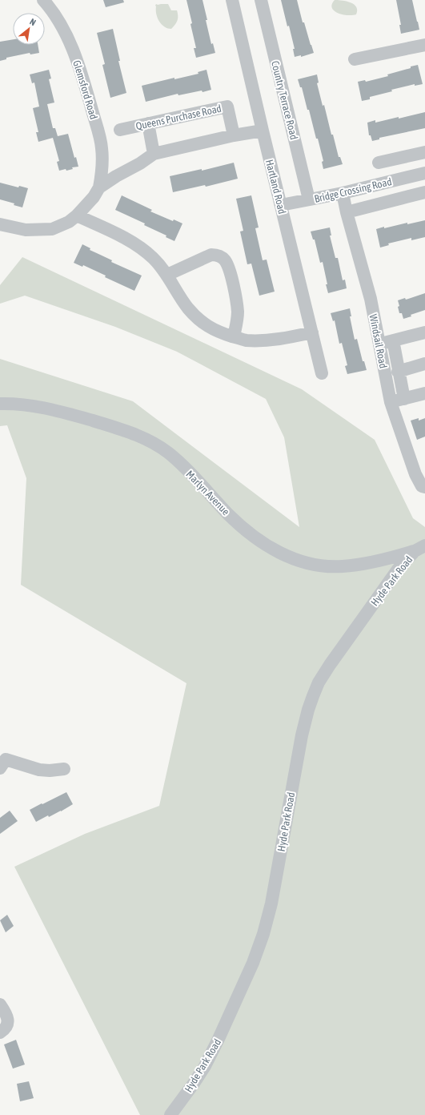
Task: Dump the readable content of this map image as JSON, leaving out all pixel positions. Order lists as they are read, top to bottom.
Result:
{
  "streets": {
    "street": [
      "Glemsford Road",
      "Country Terrace Road",
      "Queens Purchase Road",
      "Hartland Road",
      "Bridge Crossing Road",
      "Windsail Road",
      "Marlyn Avenue",
      "Hyde Park Road"
    ]
  },
  "crossings": [
    ["Country Terrace Road", "Bridge Crossing Road"],
    ["Hartland Road", "Bridge Crossing Road"],
    ["Bridge Crossing Road", "Windsail Road"],
    ["Marlyn Avenue", "Hyde Park Road"]
  ],
  "north": "top right"
}
